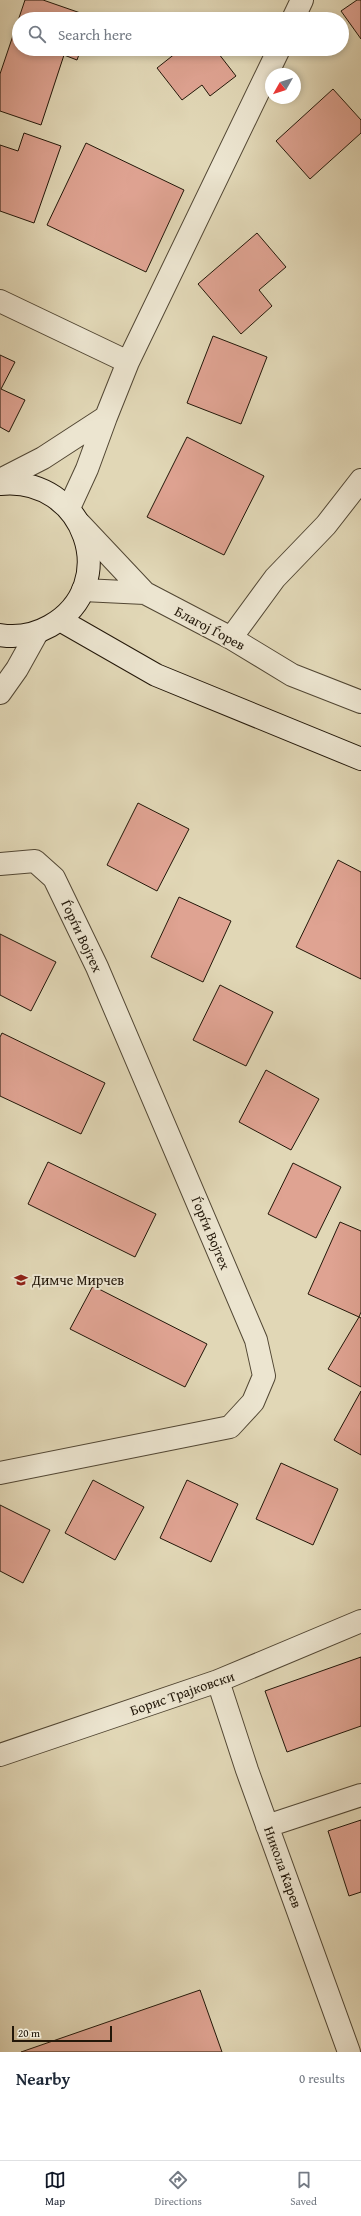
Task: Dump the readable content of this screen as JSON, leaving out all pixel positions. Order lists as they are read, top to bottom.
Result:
{
  "streets": {
    "street": [
      "Благој Ѓорев",
      "Ѓорѓи Војтех",
      "Борис Трајковски",
      "Никола Карев"
    ]
  },
  "crossings": [
    ["Борис Трајковски", "Никола Карев"]
  ],
  "places": {
    "school or university": ["Димче Мирчев"]
  },
  "scale_bar": "20 m",
  "north": "bottom left",
  "page": {
    "search": "Search here",
    "scale": "20 m",
    "heading": ["Nearby", "0 results"],
    "nav": ["Map", "Directions", "Saved"]
  }
}
